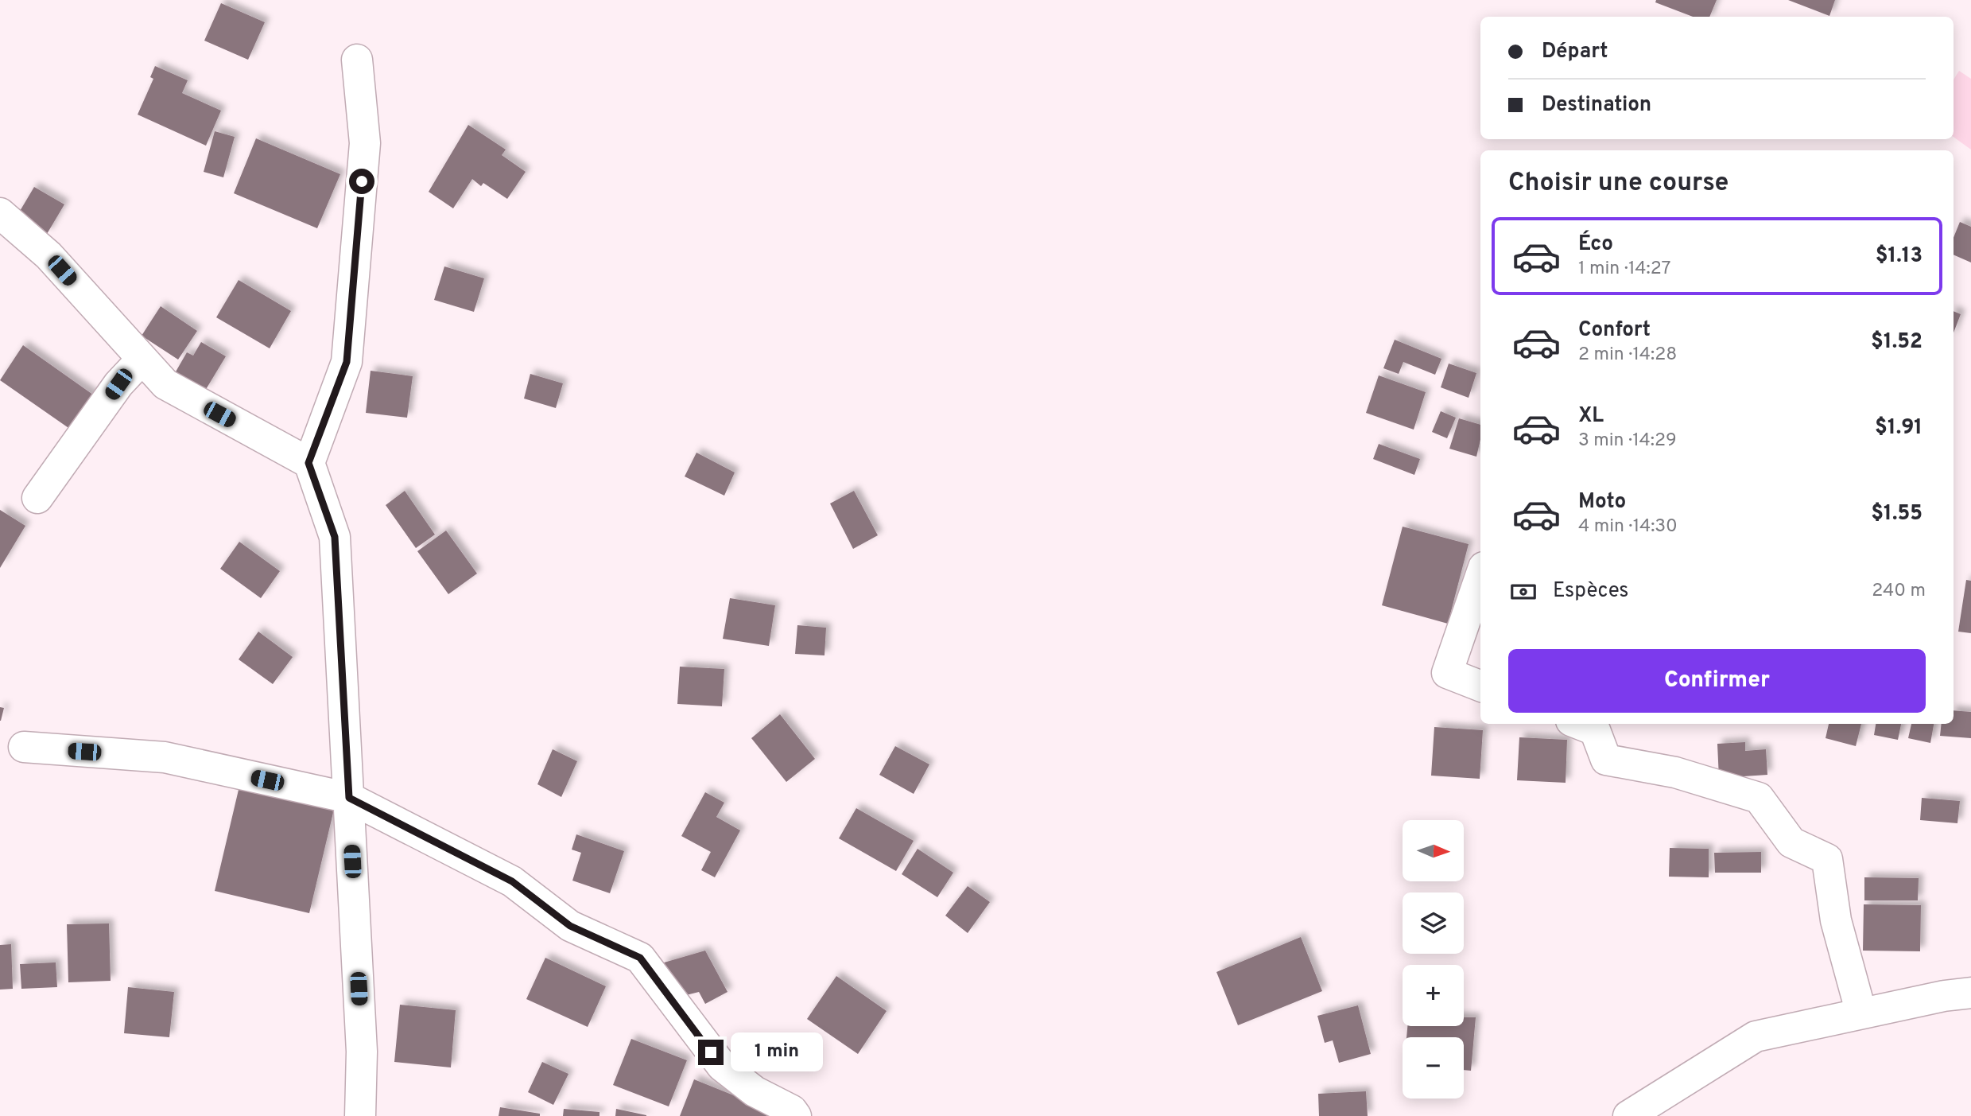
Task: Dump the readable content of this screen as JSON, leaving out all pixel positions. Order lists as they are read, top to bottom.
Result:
{
  "north": "right",
  "page": {
    "banner": ["Départ", "Destination"],
    "heading": "Choisir une course",
    "list": [
      {
        "name": "Éco",
        "note": "1 min · 14:27",
        "value": "$1.13"
      },
      {
        "name": "Confort",
        "note": "2 min · 14:28",
        "value": "$1.52"
      },
      {
        "name": "XL",
        "note": "3 min · 14:29",
        "value": "$1.91"
      },
      {
        "name": "Moto",
        "note": "4 min · 14:30",
        "value": "$1.55"
      }
    ],
    "pay": ["Espèces", "240 m"],
    "buttons": "Confirmer",
    "map_buttons": ["+", "−"],
    "bubble": "1 min"
  }
}
